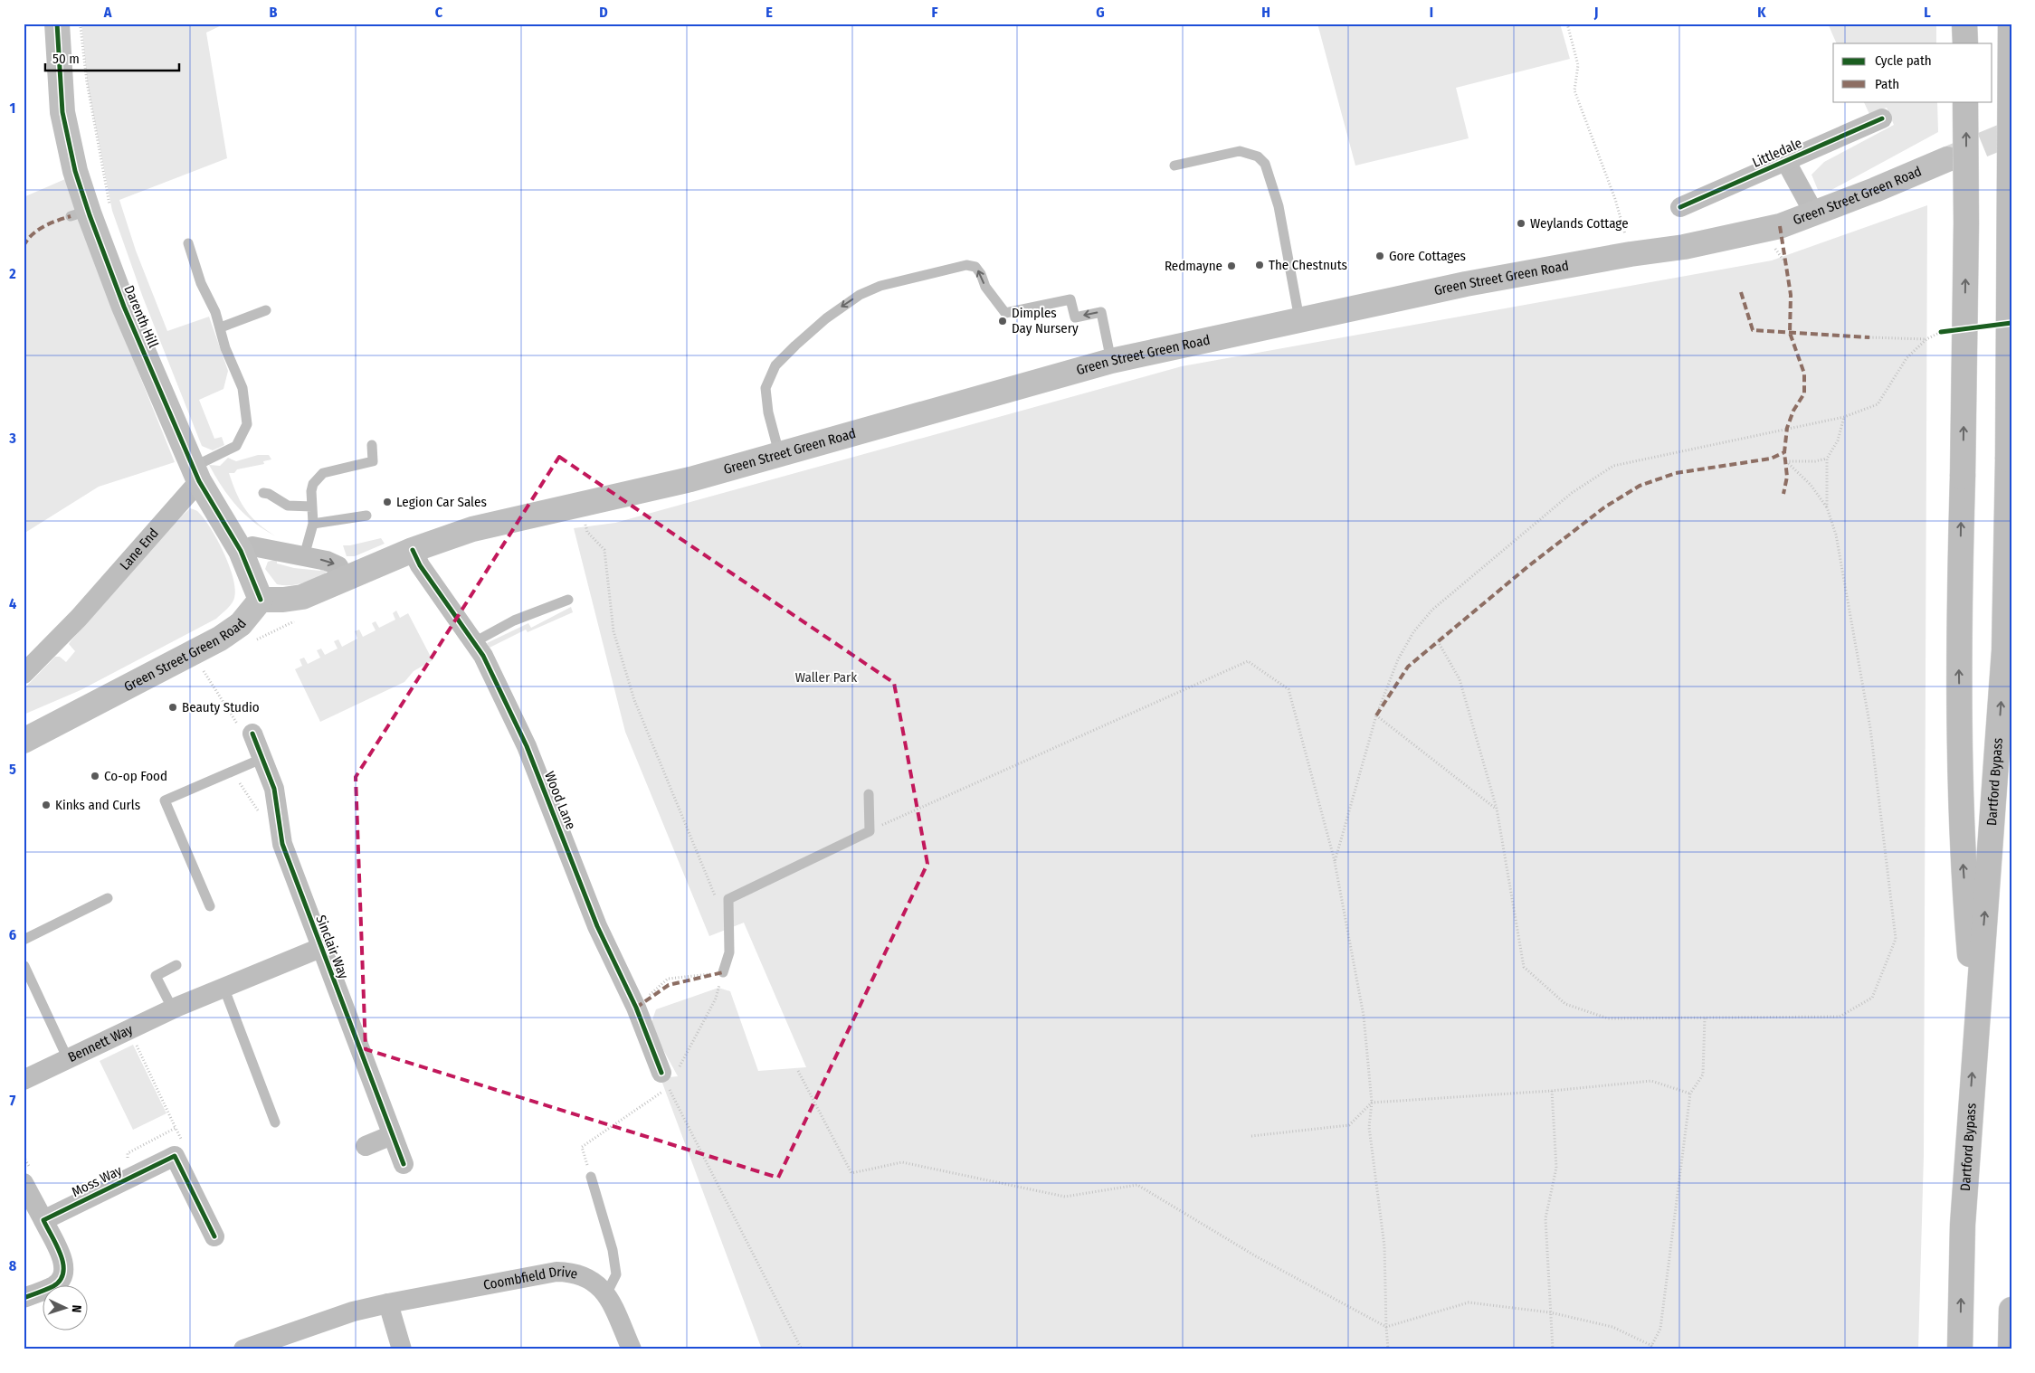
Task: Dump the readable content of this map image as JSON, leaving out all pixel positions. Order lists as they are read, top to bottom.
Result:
{
  "streets": {
    "highway": ["Dartford Bypass"],
    "main road": ["Green Street Green Road", "Darenth Hill"],
    "street": [
      "Littledale",
      "Lane End",
      "Wood Lane",
      "Sinclair Way",
      "Bennett Way",
      "Moss Way",
      "Coombfield Drive"
    ]
  },
  "crossings": [
    ["Littledale", "Green Street Green Road"],
    ["Green Street Green Road", "Darenth Hill"],
    ["Green Street Green Road", "Wood Lane"],
    ["Darenth Hill", "Lane End"],
    ["Sinclair Way", "Bennett Way"]
  ],
  "parks": ["Waller Park"],
  "places": [
    "Weylands Cottage",
    "Gore Cottages",
    "The Chestnuts",
    "Redmayne",
    "Dimples Day Nursery",
    "Legion Car Sales",
    "Beauty Studio",
    "Co-op Food",
    "Kinks and Curls"
  ],
  "legend": ["Cycle path", "Path"],
  "scale_bar": "50 m",
  "north": "right",
  "grid": {
    "columns": [
      "A",
      "B",
      "C",
      "D",
      "E",
      "F",
      "G",
      "H",
      "I",
      "J",
      "K",
      "L"
    ],
    "rows": [
      "1",
      "2",
      "3",
      "4",
      "5",
      "6",
      "7",
      "8"
    ]
  }
}
